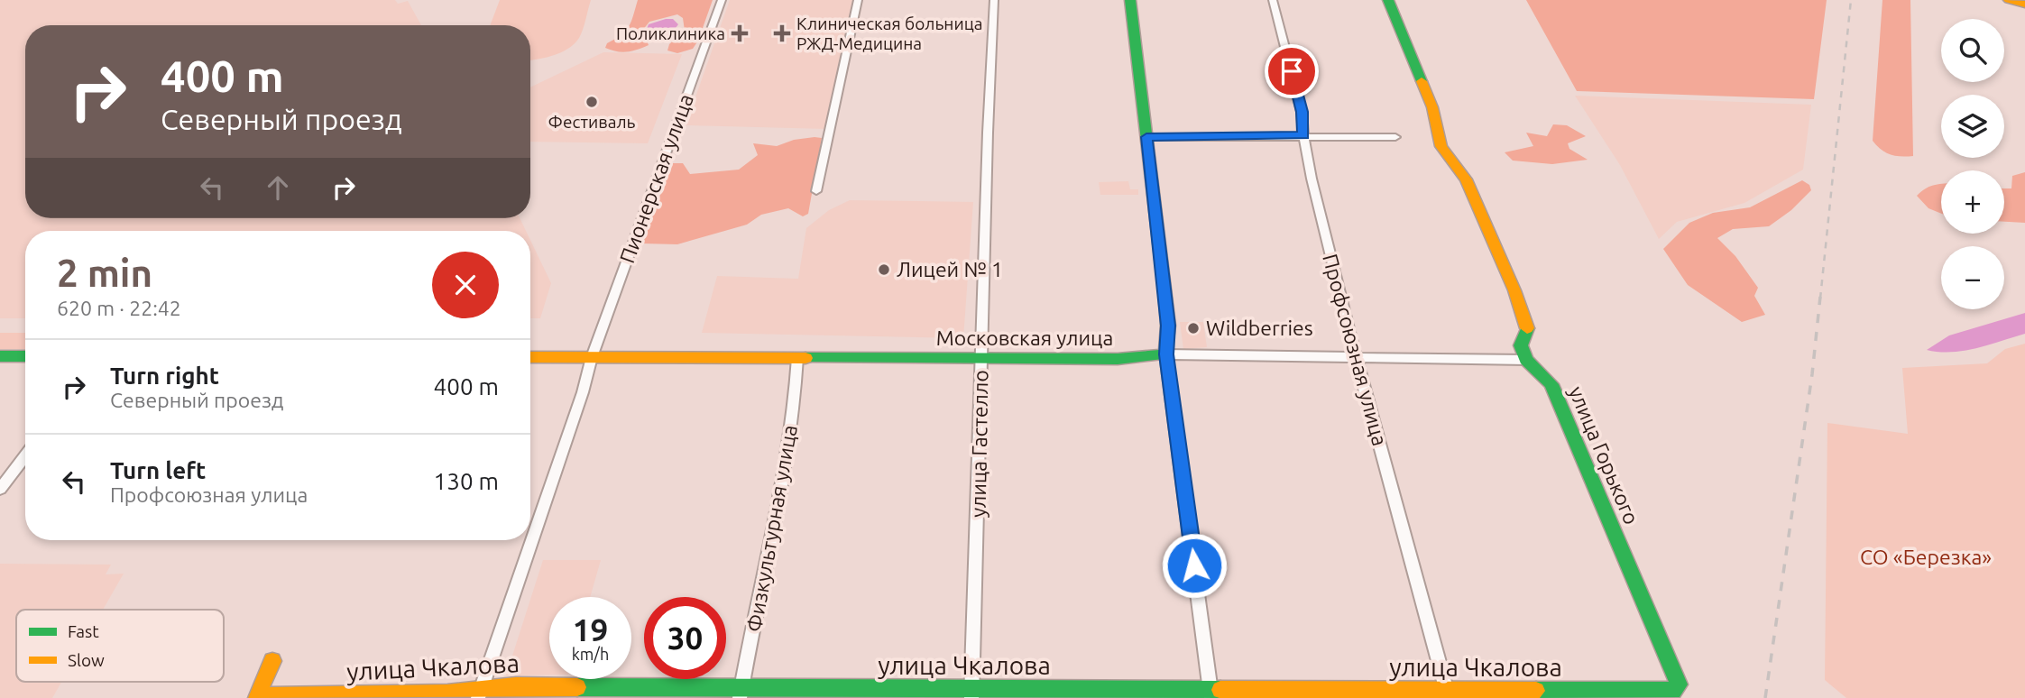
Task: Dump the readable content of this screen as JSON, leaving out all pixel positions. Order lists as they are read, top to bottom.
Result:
{
  "streets": {
    "street": [
      "Пионерская улица",
      "Московская улица",
      "Профсоюзная улица",
      "улица Гастелло",
      "улица Горького",
      "Физкультурная улица",
      "улица Чкалова"
    ]
  },
  "crossings": [
    ["Пионерская улица", "Московская улица"],
    ["Пионерская улица", "улица Чкалова"],
    ["Московская улица", "Профсоюзная улица"],
    ["Московская улица", "улица Гастелло"],
    ["Московская улица", "улица Горького"],
    ["Московская улица", "Физкультурная улица"],
    ["Профсоюзная улица", "улица Чкалова"],
    ["улица Гастелло", "улица Чкалова"],
    ["улица Горького", "улица Чкалова"],
    ["Физкультурная улица", "улица Чкалова"]
  ],
  "parks": ["СО «Березка»"],
  "places": {
    "health": ["Поликлиника", "Клиническая больница РЖД-Медицина"],
    "other": ["Фестиваль", "Лицей № 1", "Wildberries"]
  },
  "legend": ["Fast", "Slow"],
  "page": {
    "map_buttons": ["+", "−"],
    "turn": ["400 m", "Северный проезд"],
    "heading": ["2 min", "620 m · 22:42"],
    "list": [
      {
        "name": "Turn right",
        "note": "Северный проезд",
        "value": "400 m"
      },
      {
        "name": "Turn left",
        "note": "Профсоюзная улица",
        "value": "130 m"
      }
    ],
    "speed": "19 km/h",
    "limit": "30"
  }
}
